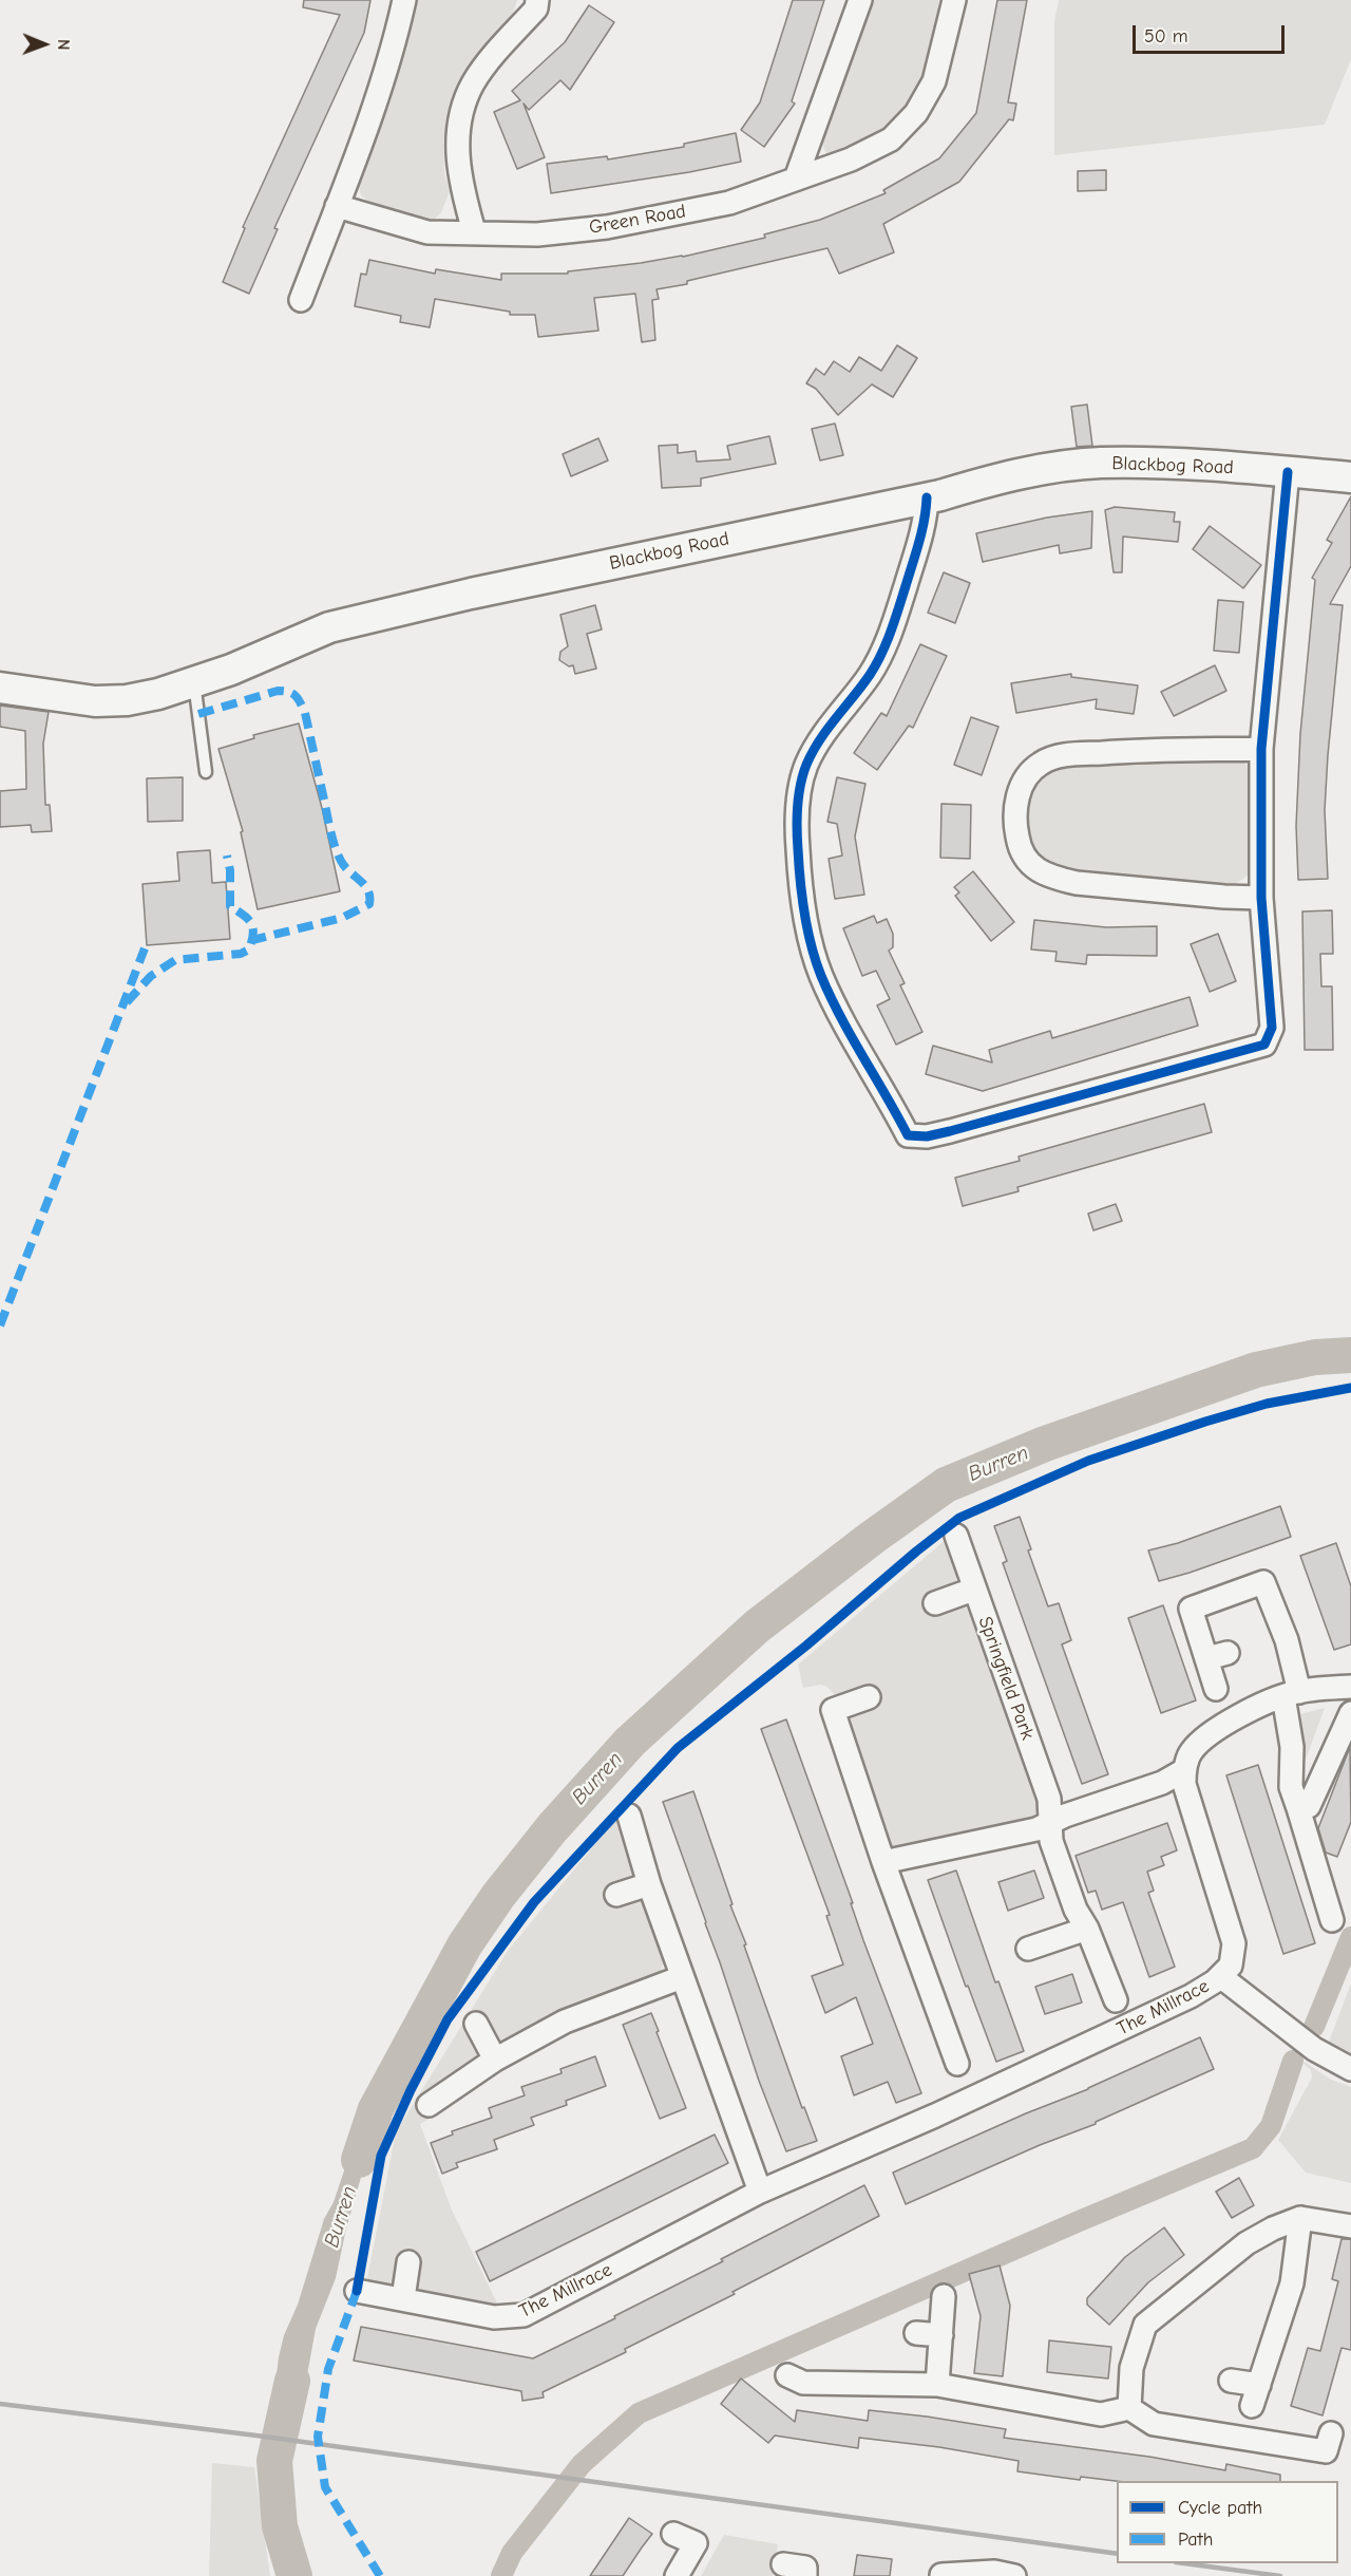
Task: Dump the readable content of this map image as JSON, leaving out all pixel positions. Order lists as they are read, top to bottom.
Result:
{
  "streets": {
    "street": [
      "Green Road",
      "Blackbog Road",
      "Springfield Park",
      "The Millrace"
    ]
  },
  "water": ["Burren"],
  "legend": ["Cycle path", "Path"],
  "scale_bar": "50 m",
  "north": "right"
}
